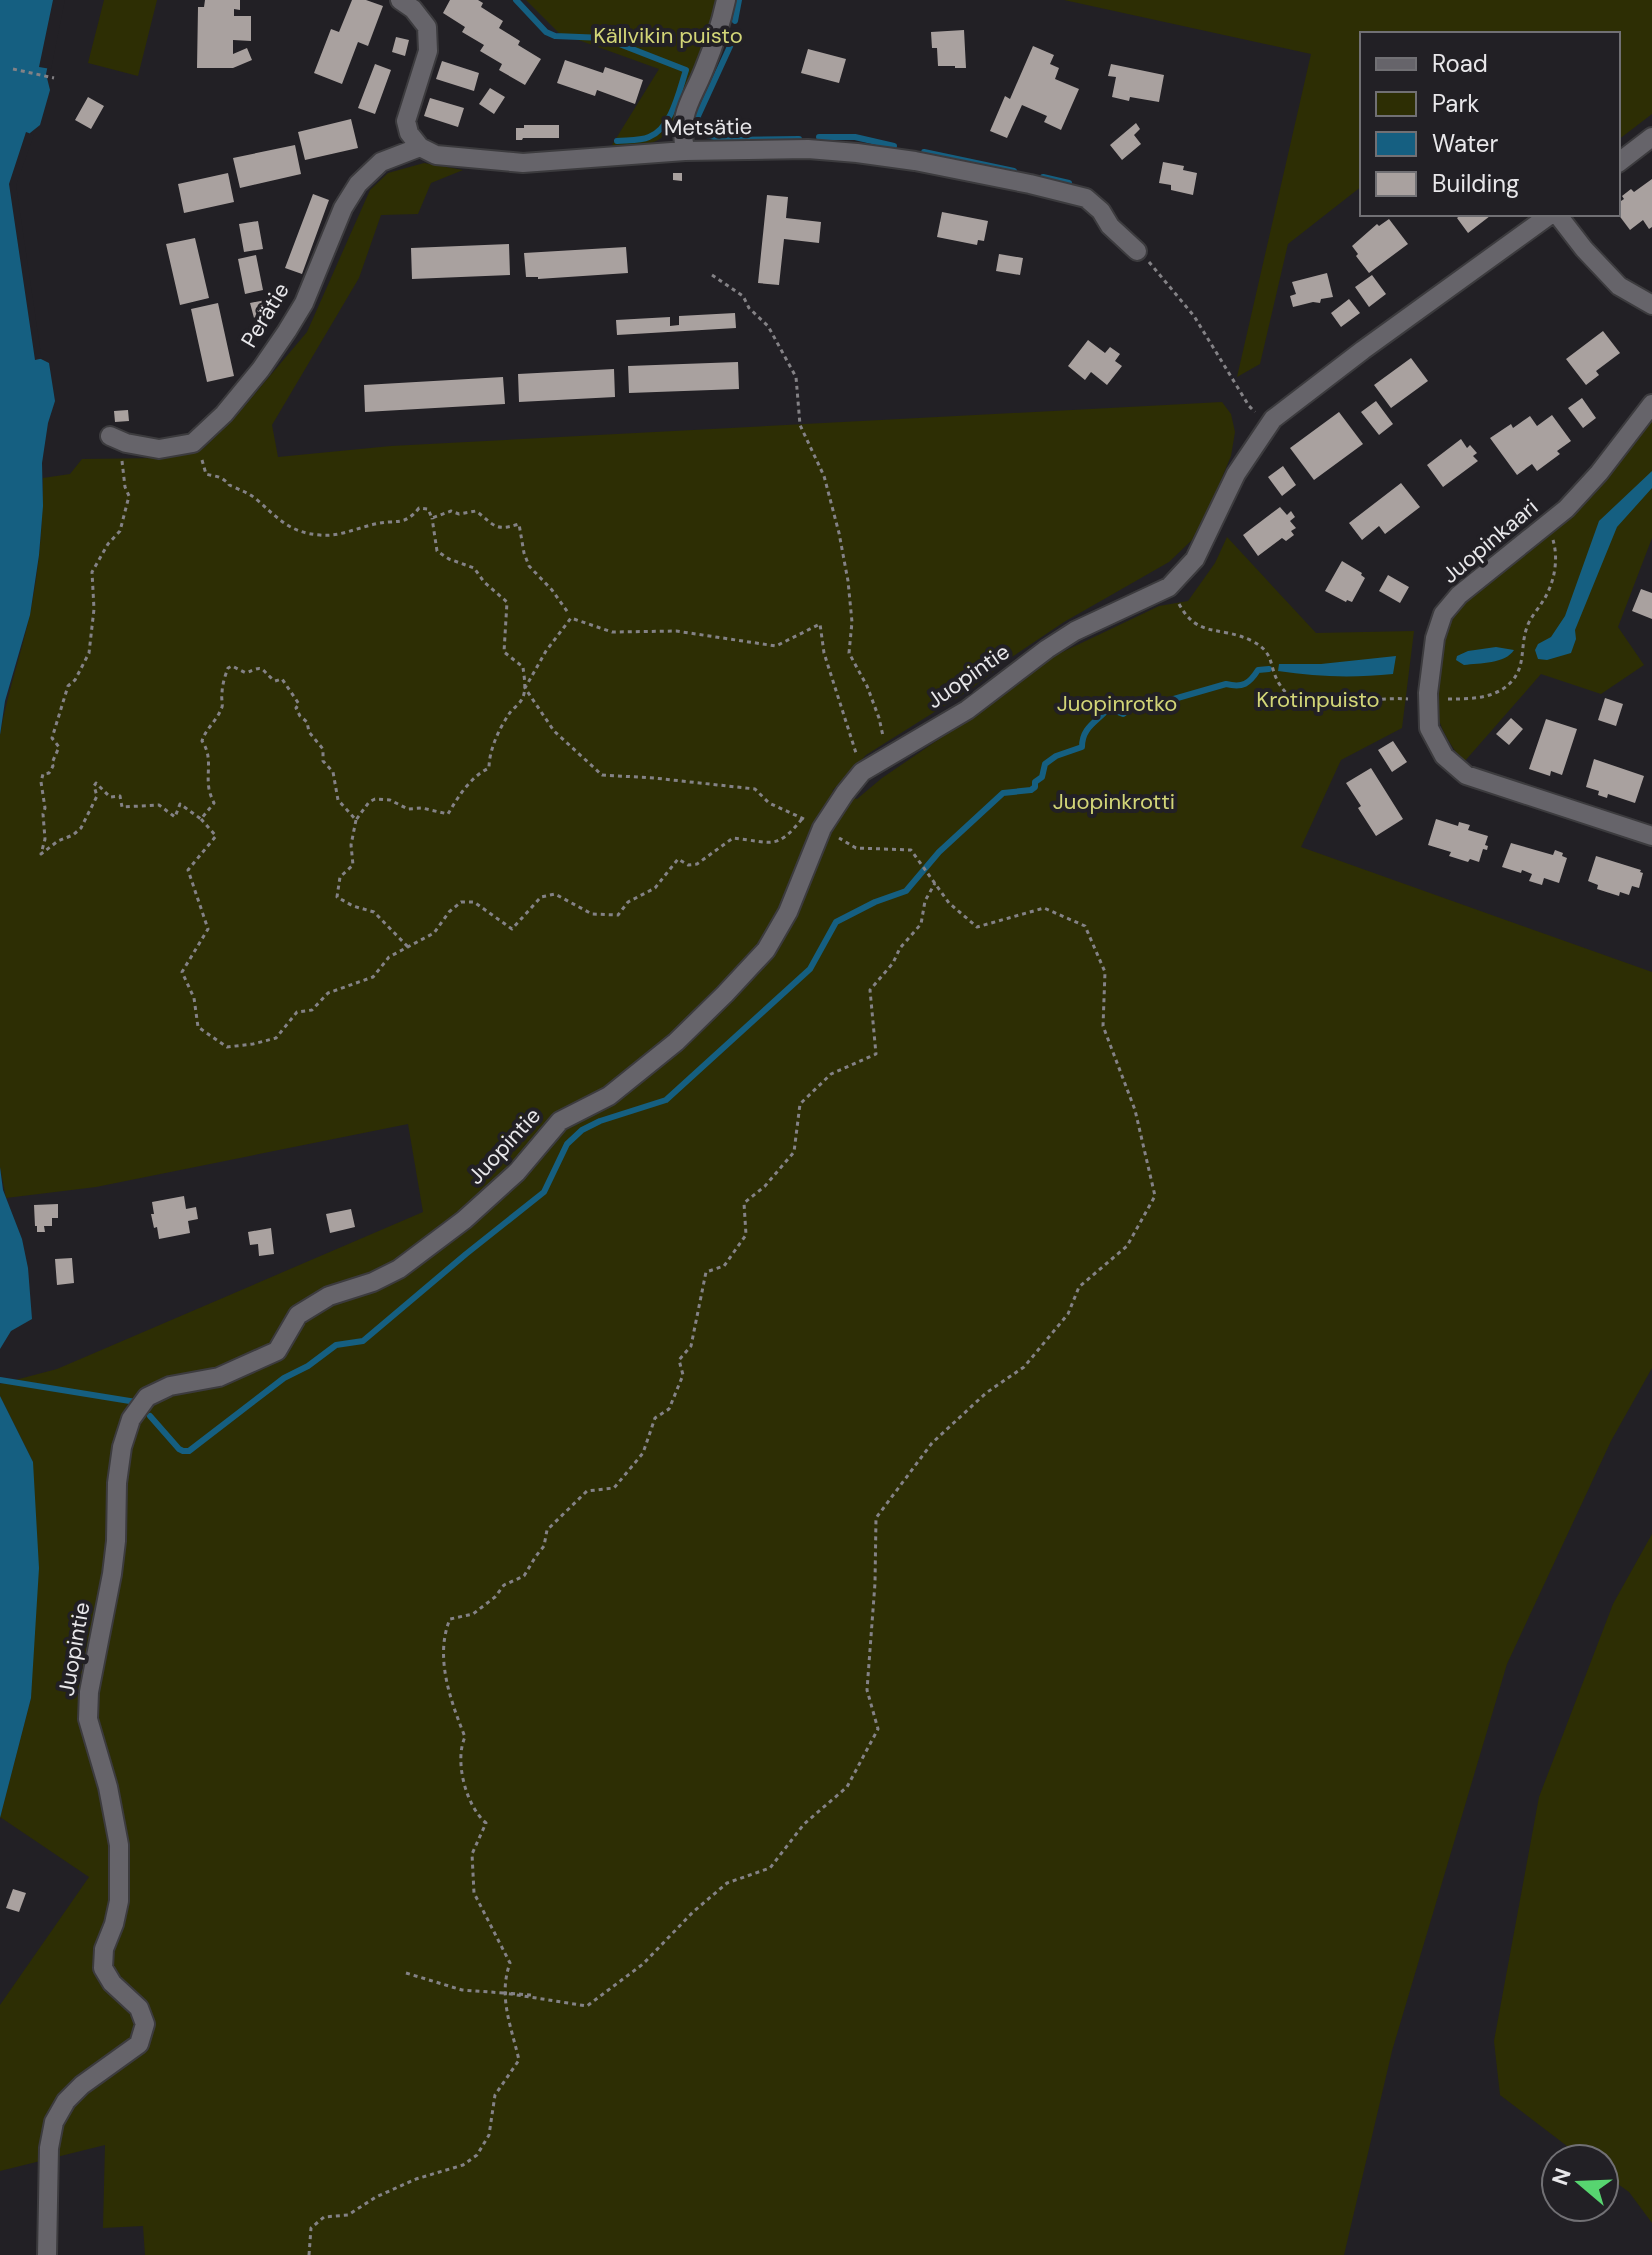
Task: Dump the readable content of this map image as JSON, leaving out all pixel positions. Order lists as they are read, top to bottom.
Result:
{
  "streets": {
    "street": [
      "Metsätie",
      "Perätie",
      "Juopinkaari",
      "Juopintie"
    ]
  },
  "crossings": [
    ["Metsätie", "Perätie"]
  ],
  "parks": [
    "Källvikin puisto",
    "Krotinpuisto",
    "Juopinrotko",
    "Juopinkrotti"
  ],
  "legend": [
    "Road",
    "Park",
    "Water",
    "Building"
  ],
  "north": "left"
}
